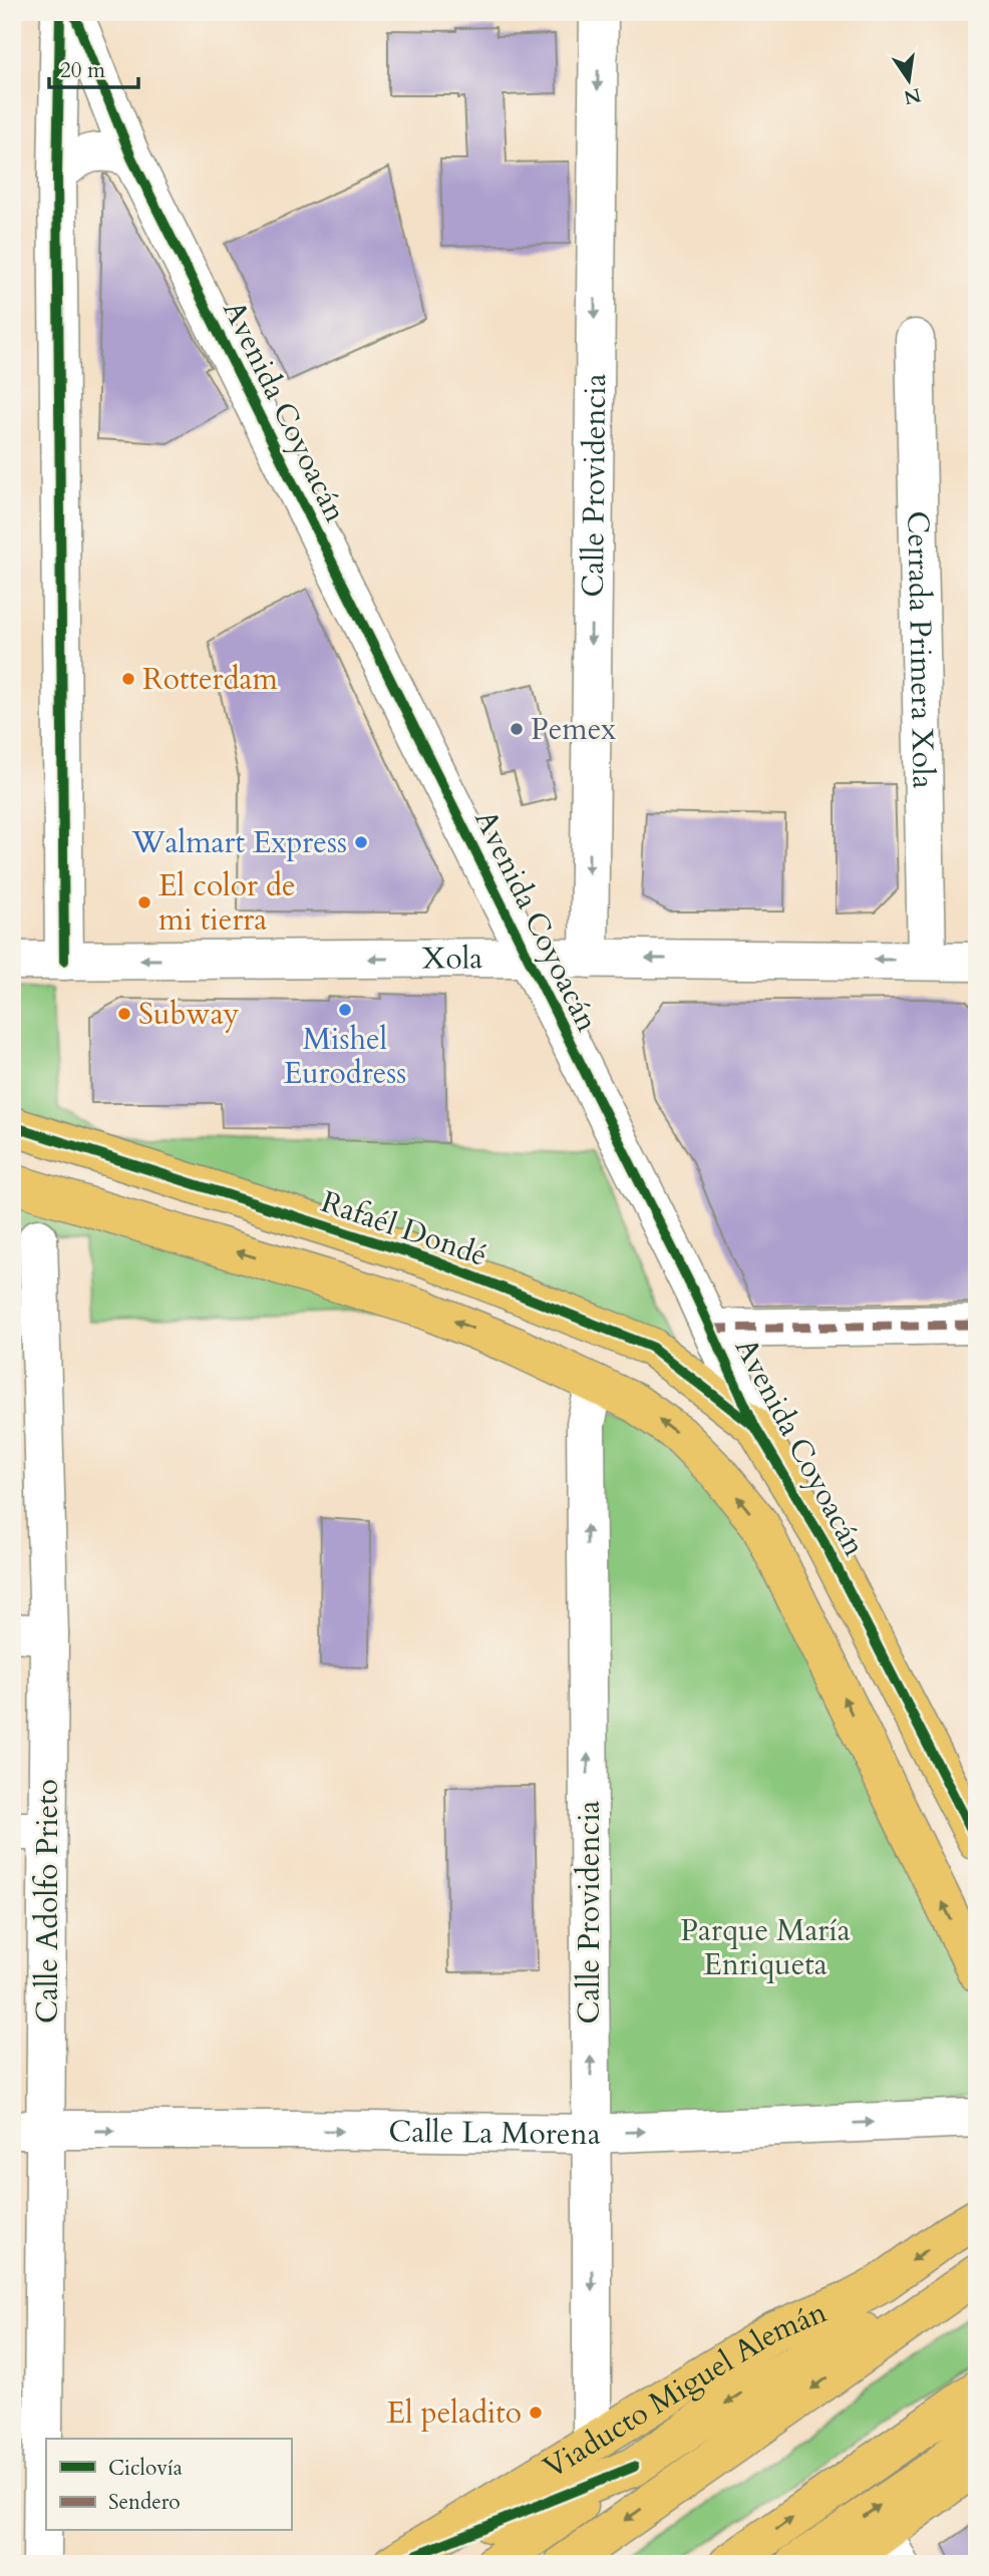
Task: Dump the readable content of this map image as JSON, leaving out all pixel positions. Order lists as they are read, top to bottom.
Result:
{
  "streets": {
    "main road": ["Avenida Coyoacán", "Rafaél Dondé", "Viaducto Miguel Alemán"],
    "street": [
      "Calle Providencia",
      "Cerrada Primera Xola",
      "Xola",
      "Calle Adolfo Prieto",
      "Calle La Morena"
    ]
  },
  "crossings": [
    ["Avenida Coyoacán", "Xola"],
    ["Avenida Coyoacán", "Rafaél Dondé"],
    ["Calle Providencia", "Xola"],
    ["Calle Providencia", "Calle La Morena"],
    ["Calle Providencia", "Viaducto Miguel Alemán"],
    ["Cerrada Primera Xola", "Xola"],
    ["Calle Adolfo Prieto", "Calle La Morena"]
  ],
  "one_way": ["Xola", "Calle La Morena"],
  "parks": ["Parque María Enriqueta"],
  "places": [
    "Rotterdam",
    "Pemex",
    "Walmart Express",
    "El color de mi tierra",
    "Mishel Eurodress",
    "Subway",
    "El peladito"
  ],
  "legend": ["Ciclovía", "Sendero"],
  "scale_bar": "20 m",
  "north": "bottom"
}
